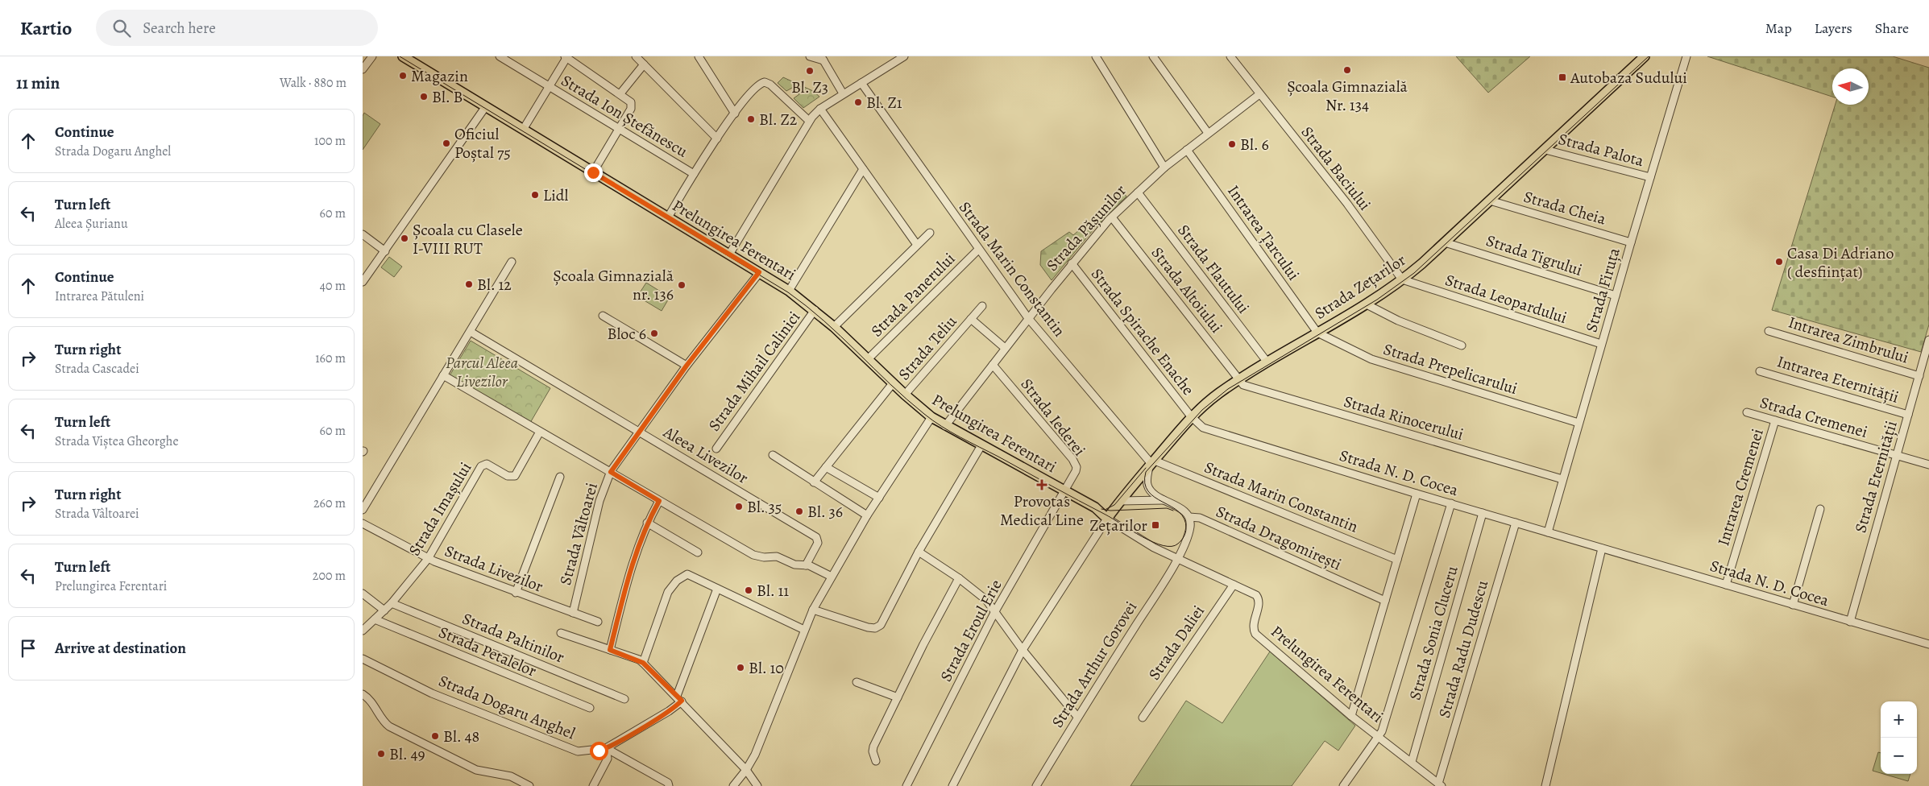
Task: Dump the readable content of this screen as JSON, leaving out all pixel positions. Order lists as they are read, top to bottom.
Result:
{
  "streets": {
    "main road": ["Prelungirea Ferentari", "Strada Zețarilor"],
    "street": [
      "Strada Ion Ștefănescu",
      "Strada Palota",
      "Strada Baciului",
      "Strada Cheia",
      "Strada Pășunilor",
      "Intrarea Țarcului",
      "Strada Tigrului",
      "Strada Marin Constantin",
      "Strada Flautului",
      "Strada Altoiului",
      "Strada Firuța",
      "Strada Panerului",
      "Strada Leopardului",
      "Strada Spirache Enache",
      "Intrarea Zimbrului",
      "Strada Teliu",
      "Strada Prepelicarului",
      "Strada Mihail Calinici",
      "Intrarea Eternității",
      "Strada Iederei",
      "Strada Cremenei",
      "Strada Rinocerului",
      "Aleea Livezilor",
      "Strada N. D. Cocea",
      "Strada Eternității",
      "Intrarea Cremenei",
      "Strada Imașului",
      "Strada Vâltoarei",
      "Strada Dragomirești",
      "Strada Livezilor",
      "Strada Eroul Erie",
      "Strada Sonia Cluceru",
      "Strada Paltinilor",
      "Strada Daliei",
      "Strada Radu Dudescu",
      "Strada Petalelor",
      "Strada Arthur Gorovei",
      "Strada Dogaru Anghel"
    ]
  },
  "crossings": [
    ["Strada Palota", "Strada Zețarilor"],
    ["Strada Palota", "Strada Firuța"],
    ["Strada Baciului", "Strada Pășunilor"],
    ["Strada Baciului", "Strada Zețarilor"],
    ["Strada Baciului", "Strada Leopardului"],
    ["Strada Cheia", "Strada Zețarilor"],
    ["Strada Cheia", "Strada Firuța"],
    ["Strada Pășunilor", "Intrarea Țarcului"],
    ["Strada Pășunilor", "Prelungirea Ferentari"],
    ["Strada Pășunilor", "Strada Marin Constantin"],
    ["Strada Pășunilor", "Strada Flautului"],
    ["Strada Pășunilor", "Strada Altoiului"],
    ["Strada Pășunilor", "Strada Spirache Enache"],
    ["Strada Pășunilor", "Strada Teliu"],
    ["Strada Pășunilor", "Strada Iederei"],
    ["Intrarea Țarcului", "Strada Zețarilor"],
    ["Intrarea Țarcului", "Strada Prepelicarului"],
    ["Prelungirea Ferentari", "Strada Zețarilor"],
    ["Prelungirea Ferentari", "Strada Panerului"],
    ["Prelungirea Ferentari", "Strada Teliu"],
    ["Prelungirea Ferentari", "Strada Mihail Calinici"],
    ["Prelungirea Ferentari", "Strada Iederei"],
    ["Prelungirea Ferentari", "Strada Vâltoarei"],
    ["Prelungirea Ferentari", "Strada Eroul Erie"],
    ["Prelungirea Ferentari", "Strada Sonia Cluceru"],
    ["Prelungirea Ferentari", "Strada Daliei"],
    ["Prelungirea Ferentari", "Strada Radu Dudescu"],
    ["Prelungirea Ferentari", "Strada Arthur Gorovei"],
    ["Strada Tigrului", "Strada Zețarilor"],
    ["Strada Tigrului", "Strada Firuța"],
    ["Strada Marin Constantin", "Strada Zețarilor"],
    ["Strada Marin Constantin", "Strada Panerului"],
    ["Strada Marin Constantin", "Strada Dragomirești"],
    ["Strada Flautului", "Strada Zețarilor"],
    ["Strada Zețarilor", "Strada Altoiului"],
    ["Strada Zețarilor", "Strada Leopardului"],
    ["Strada Zețarilor", "Strada Spirache Enache"],
    ["Strada Zețarilor", "Strada Prepelicarului"],
    ["Strada Zețarilor", "Strada Rinocerului"],
    ["Strada Zețarilor", "Strada N. D. Cocea"],
    ["Strada Zețarilor", "Strada Dragomirești"],
    ["Strada Altoiului", "Strada Rinocerului"],
    ["Strada Firuța", "Strada Leopardului"],
    ["Strada Firuța", "Strada Prepelicarului"],
    ["Strada Firuța", "Strada Rinocerului"],
    ["Strada Firuța", "Strada N. D. Cocea"],
    ["Strada Spirache Enache", "Strada N. D. Cocea"],
    ["Intrarea Zimbrului", "Strada Eternității"],
    ["Intrarea Eternității", "Strada Eternității"],
    ["Strada Iederei", "Strada Eroul Erie"],
    ["Strada Cremenei", "Strada Eternității"],
    ["Strada Cremenei", "Intrarea Cremenei"],
    ["Aleea Livezilor", "Strada Vâltoarei"],
    ["Strada N. D. Cocea", "Strada Eternității"],
    ["Strada N. D. Cocea", "Intrarea Cremenei"],
    ["Strada N. D. Cocea", "Strada Sonia Cluceru"],
    ["Strada N. D. Cocea", "Strada Radu Dudescu"],
    ["Strada Imașului", "Strada Livezilor"],
    ["Strada Imașului", "Strada Paltinilor"],
    ["Strada Imașului", "Strada Petalelor"],
    ["Strada Vâltoarei", "Strada Livezilor"],
    ["Strada Dragomirești", "Strada Arthur Gorovei"]
  ],
  "parks": ["Parcul Aleea Livezilor"],
  "places": {
    "other": [
      "Școala Gimnazială Nr. 134",
      "Bl. Z3",
      "Magazin",
      "Bl. B",
      "Bl. Z1",
      "Bl. Z2",
      "Oficiul Poștal 75",
      "Bl. 6",
      "Lidl",
      "Școala cu Clasele I-VIII RUT",
      "Casa Di Adriano ( desființat)",
      "Bl. 12",
      "Școala Gimnazială nr. 136",
      "Bloc 6",
      "Bl. 35",
      "Bl. 36",
      "Bl. 11",
      "Bl. 10",
      "Bl. 48",
      "Bl. 49"
    ],
    "transit": ["Autobaza Sudului", "Zețarilor"],
    "health": ["Provotas Medical Line"]
  },
  "north": "left",
  "page": {
    "header": "Kartio",
    "search": "Search here",
    "nav": ["Map", "Layers", "Share"],
    "heading": ["11 min", "Walk · 880 m"],
    "list": [
      ["Continue", "Strada Dogaru Anghel", "100 m"],
      ["Turn left", "Aleea Șurianu", "60 m"],
      ["Continue", "Intrarea Pătuleni", "40 m"],
      ["Turn right", "Strada Cascadei", "160 m"],
      ["Turn left", "Strada Viștea Gheorghe", "60 m"],
      ["Turn right", "Strada Vâltoarei", "260 m"],
      ["Turn left", "Prelungirea Ferentari", "200 m"],
      "Arrive at destination"
    ],
    "map_buttons": ["+", "−"]
  }
}
